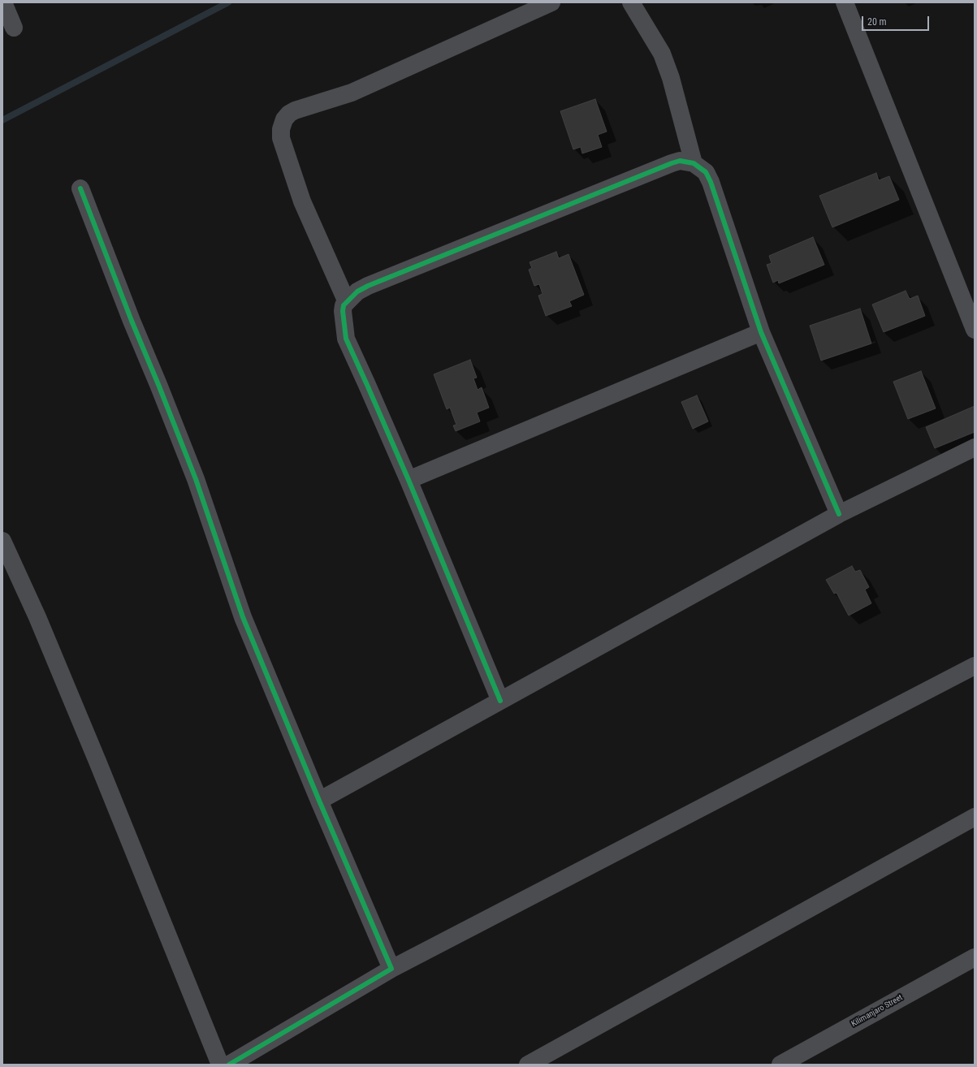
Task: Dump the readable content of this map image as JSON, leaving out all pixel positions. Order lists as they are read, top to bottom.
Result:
{
  "streets": {
    "street": ["Kilimanjaro Street"]
  },
  "scale_bar": "20 m"
}
